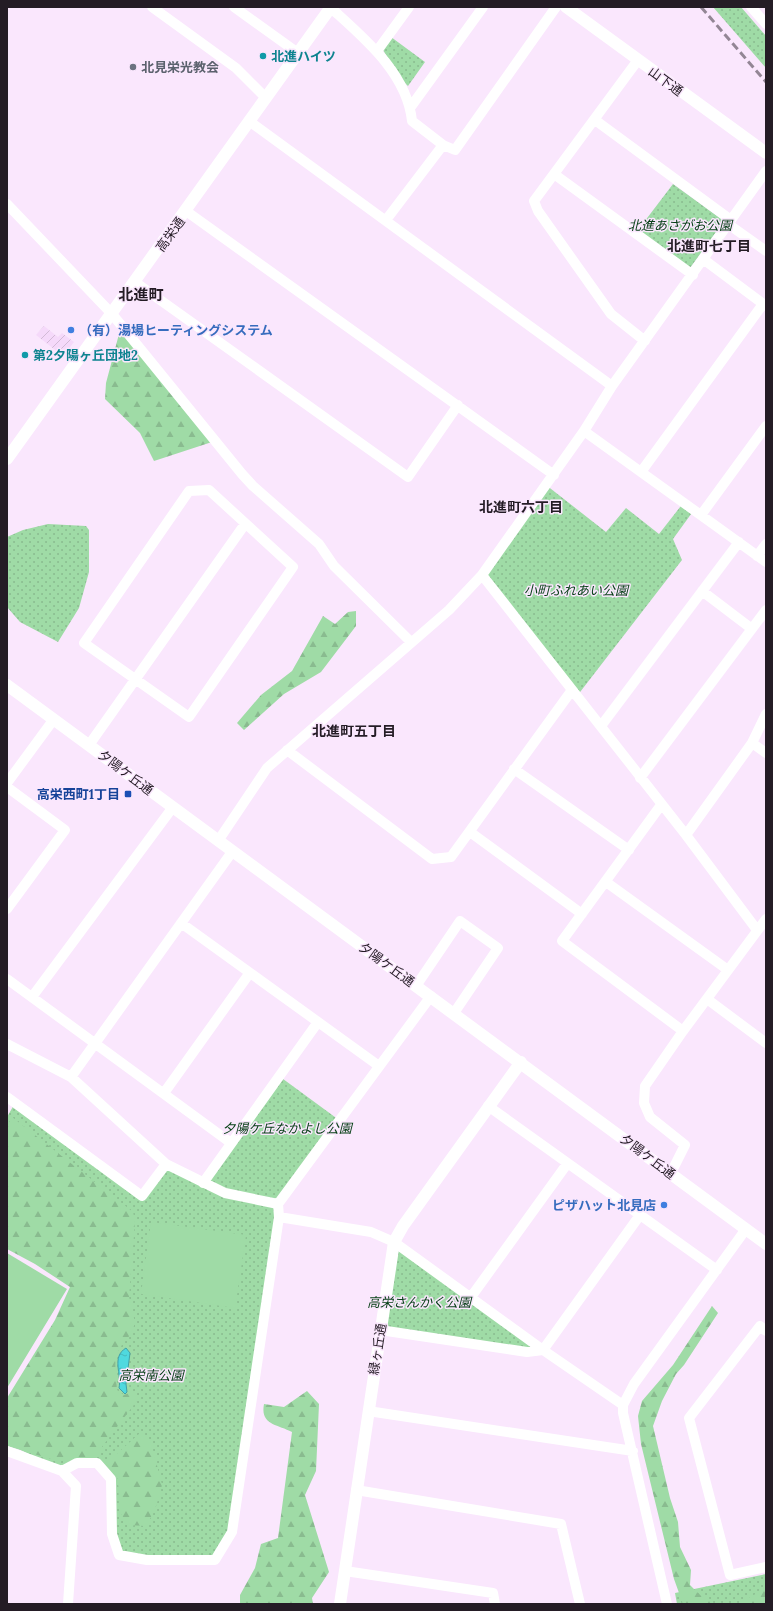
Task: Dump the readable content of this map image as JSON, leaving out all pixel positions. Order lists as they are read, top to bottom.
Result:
{
  "streets": {
    "street": [
      "山下通",
      "高栄通",
      "夕陽ケ丘通",
      "緑ヶ丘通"
    ]
  },
  "crossings": [
    ["夕陽ケ丘通", "緑ヶ丘通"]
  ],
  "districts": [
    "北進町七丁目",
    "北進町",
    "北進町六丁目",
    "北進町五丁目"
  ],
  "parks": [
    "北進あさがお公園",
    "小町ふれあい公園",
    "夕陽ケ丘なかよし公園",
    "高栄さんかく公園",
    "高栄南公園"
  ],
  "places": {
    "other": [
      "北進ハイツ",
      "北見栄光教会",
      "（有）湯場ヒーティングシステム",
      "第2夕陽ヶ丘団地2",
      "ピザハット北見店"
    ],
    "transit": ["高栄西町1丁目"]
  }
}
